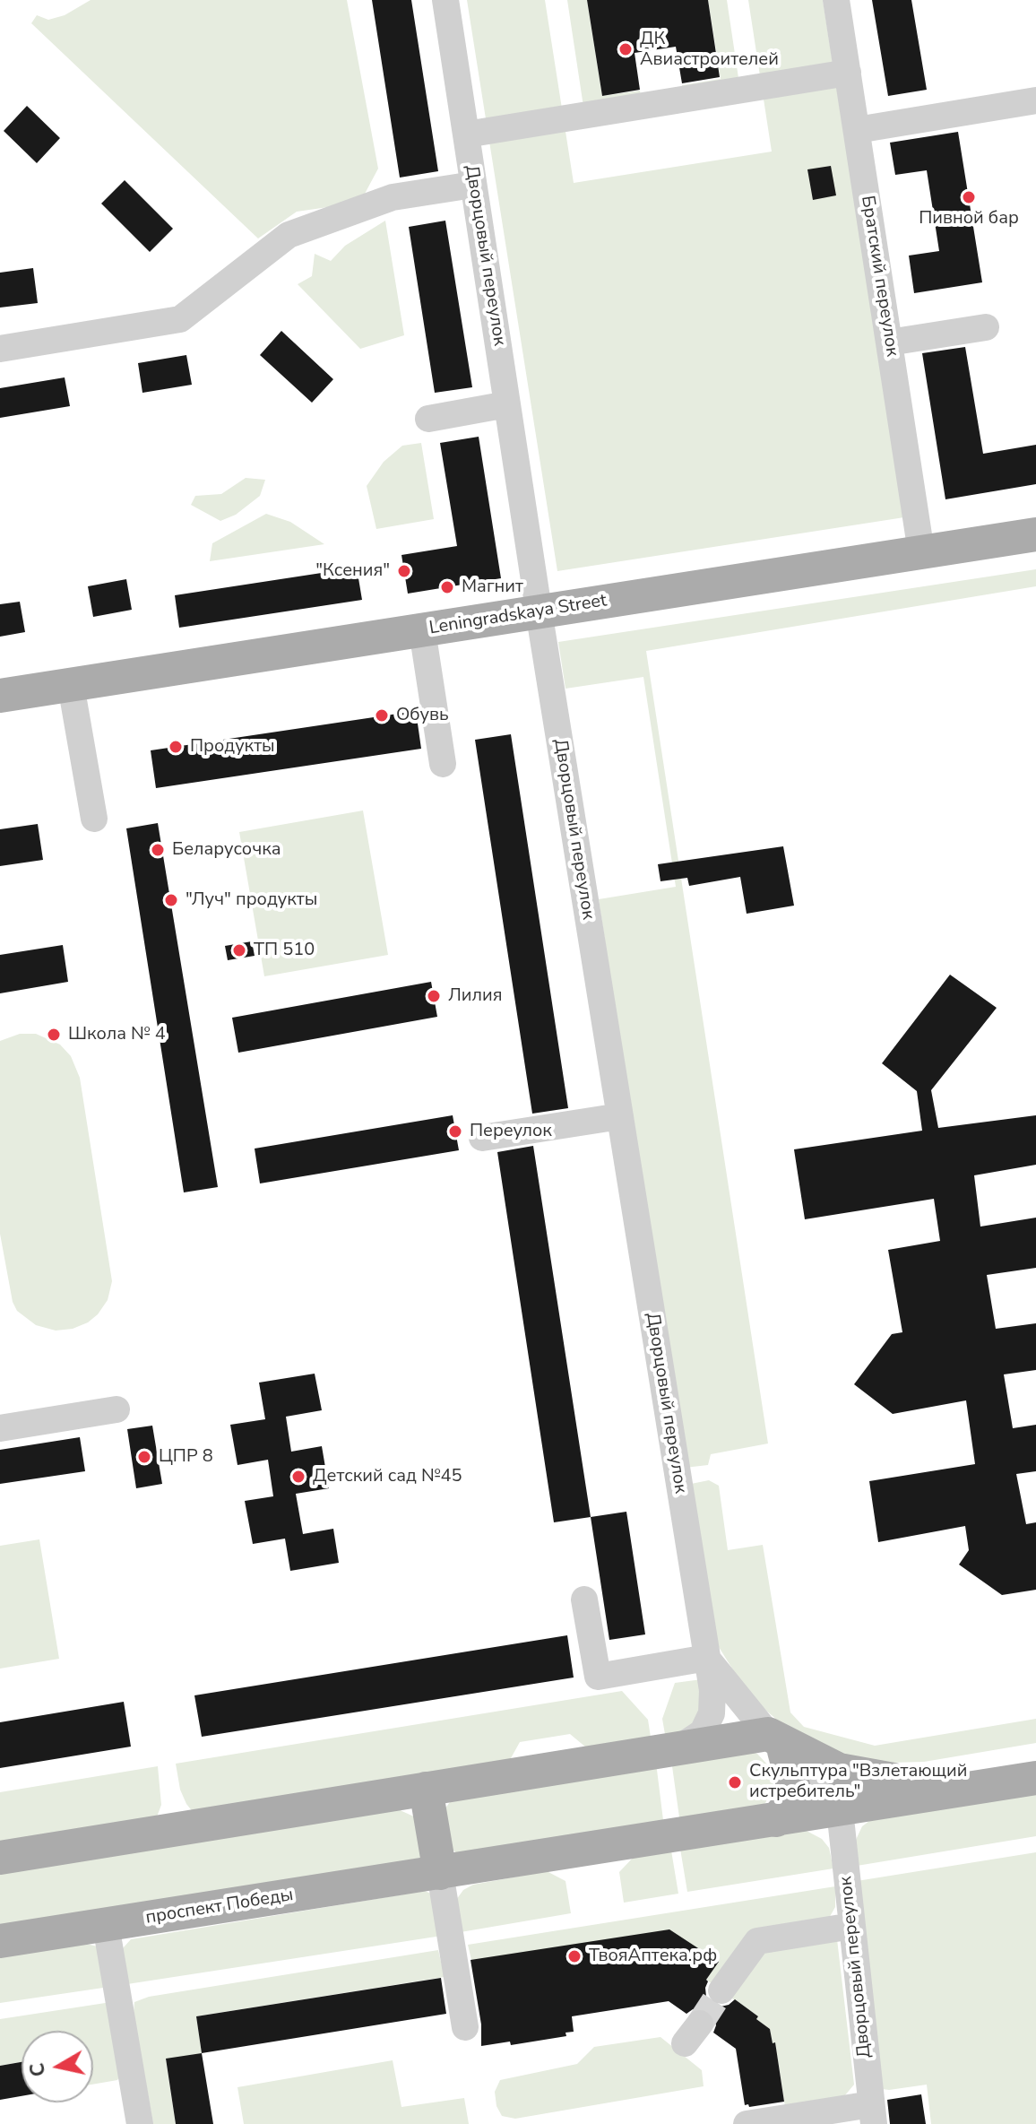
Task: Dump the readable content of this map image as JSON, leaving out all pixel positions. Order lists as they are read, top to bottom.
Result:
{
  "streets": {
    "main road": ["Leningradskaya Street", "проспект Победы"],
    "street": ["Дворцовый переулок", "Братский переулок"]
  },
  "crossings": [
    ["Дворцовый переулок", "Leningradskaya Street"],
    ["Дворцовый переулок", "проспект Победы"],
    ["Братский переулок", "Leningradskaya Street"]
  ],
  "places": [
    "ДК Авиастроителей",
    "Пивной бар",
    "\"Ксения\"",
    "Магнит",
    "Обувь",
    "Продукты",
    "Беларусочка",
    "\"Луч\" продукты",
    "ТП 510",
    "Лилия",
    "Школа № 4",
    "Переулок",
    "ЦПР 8",
    "Детский сад №45",
    "Скульптура \"Взлетающий истребитель\"",
    "ТвояАптека.рф"
  ],
  "north": "left"
}
